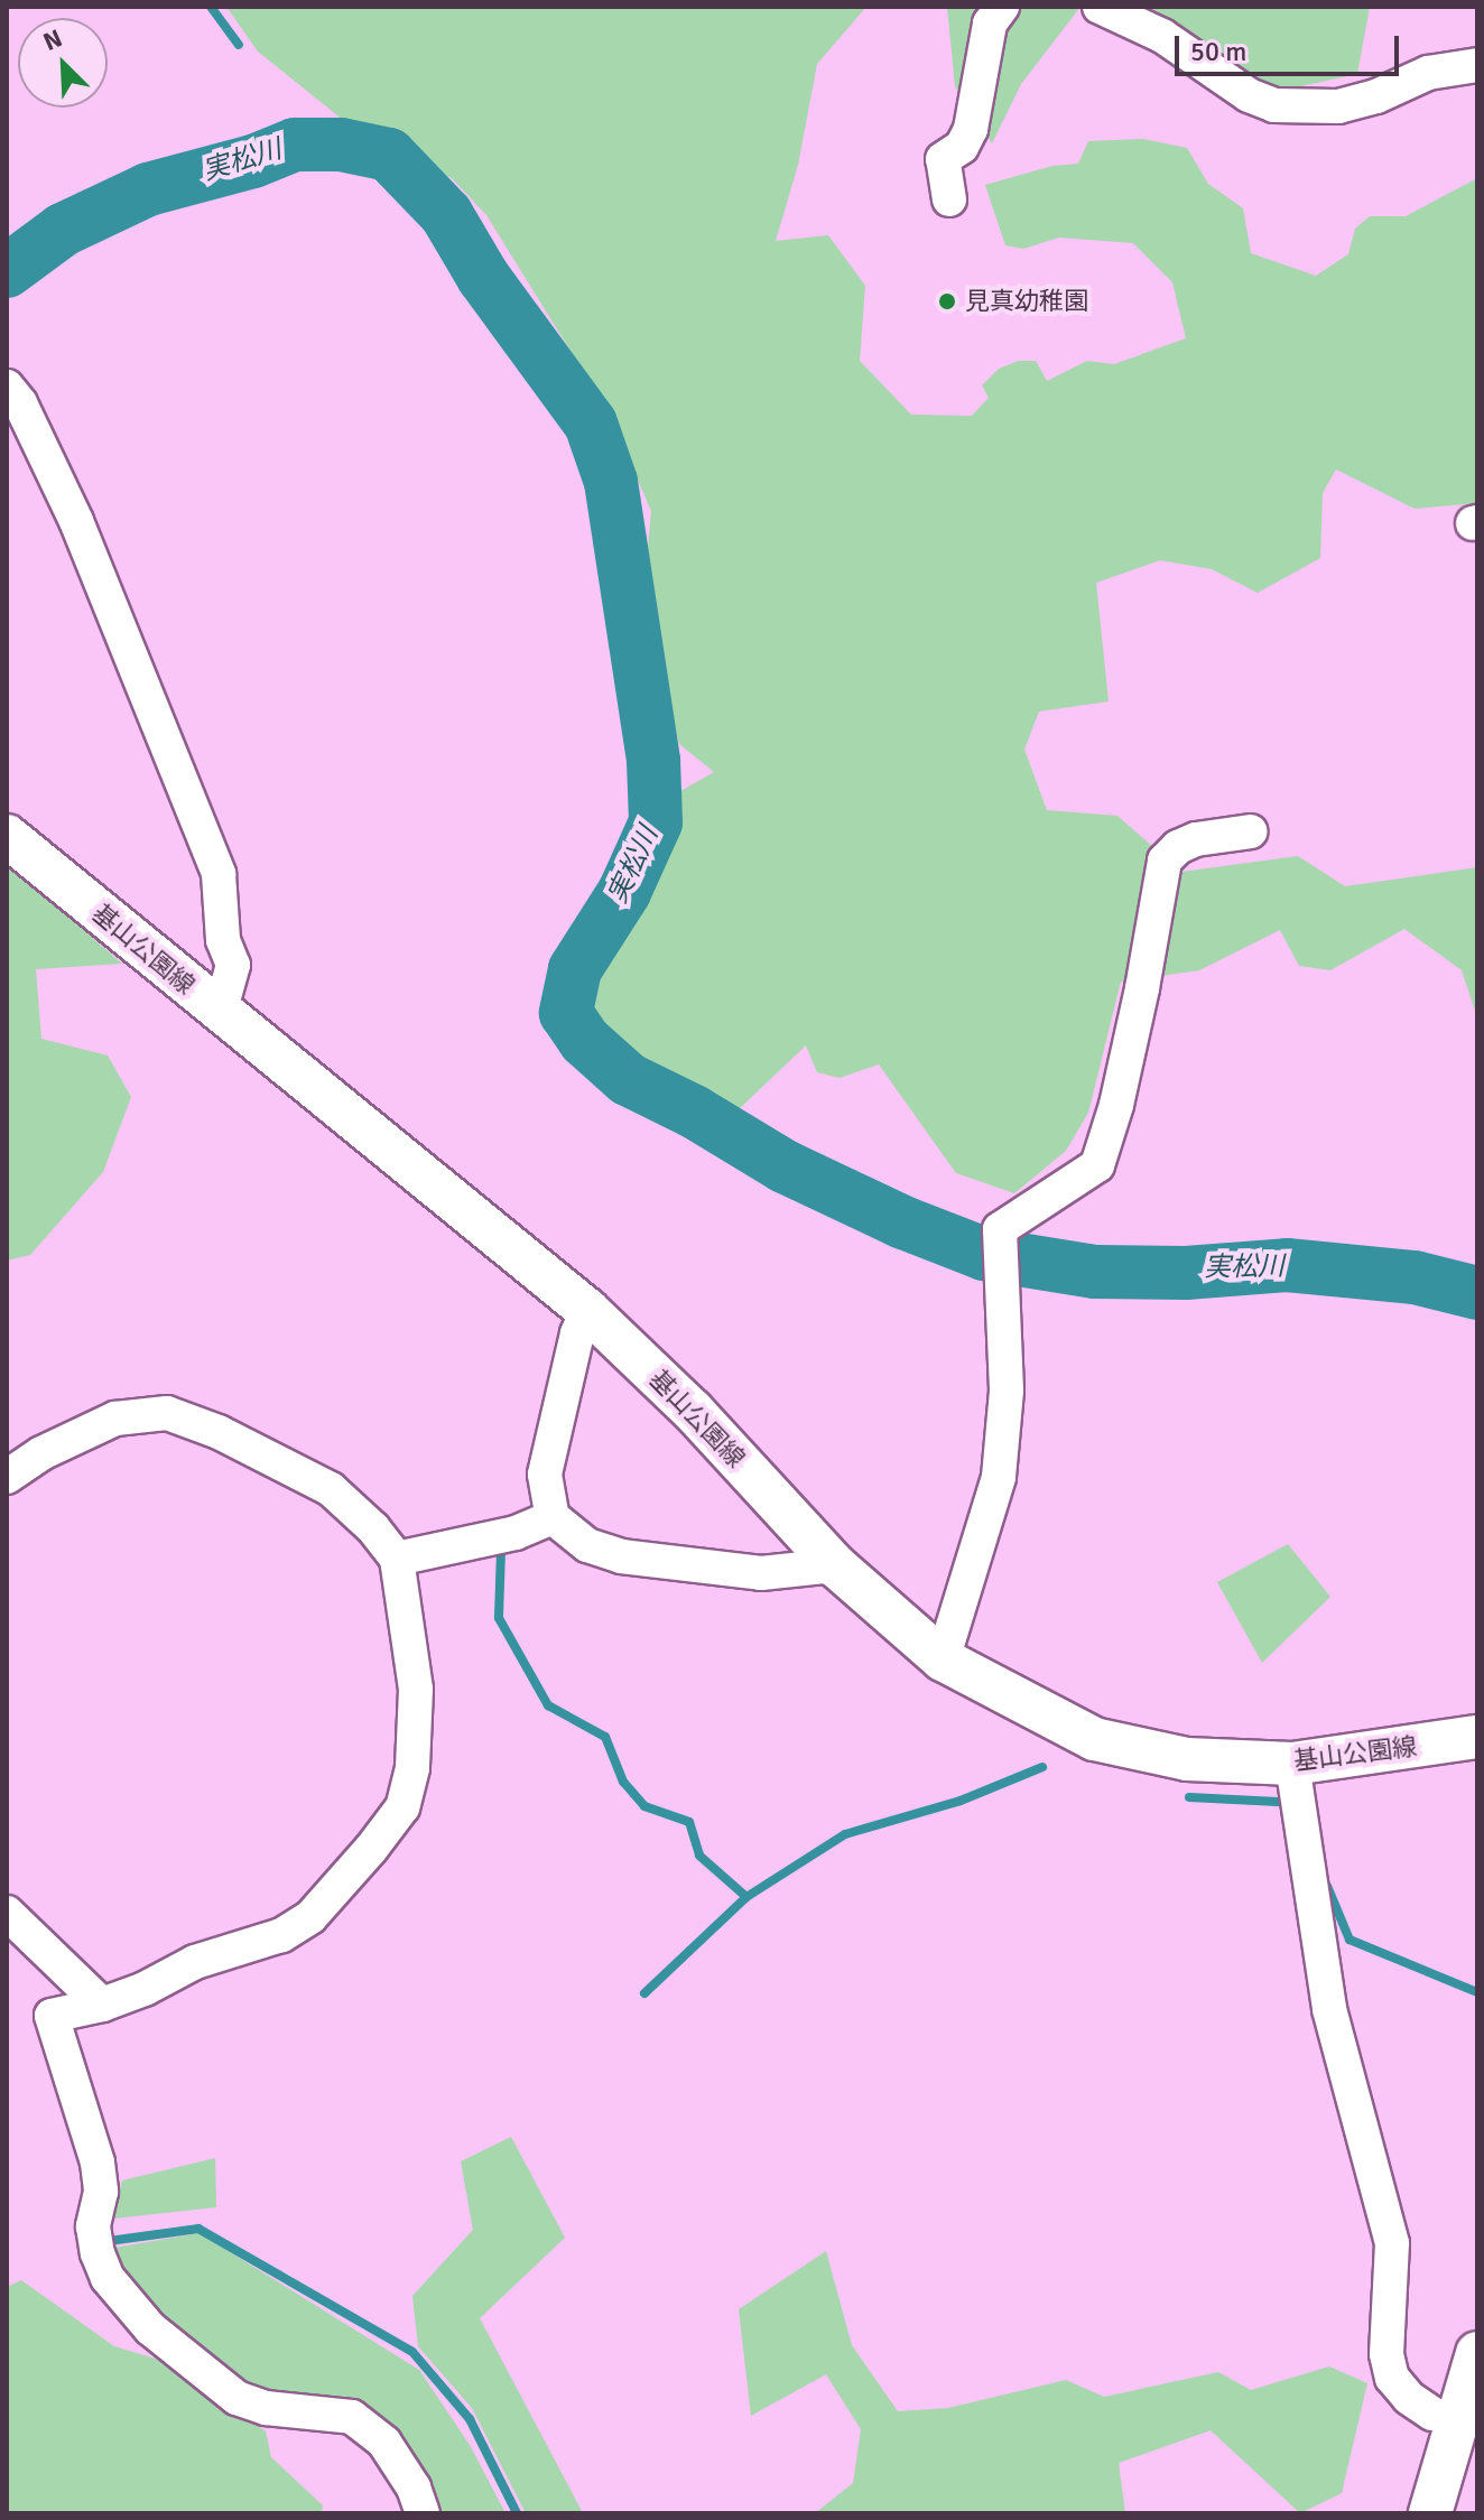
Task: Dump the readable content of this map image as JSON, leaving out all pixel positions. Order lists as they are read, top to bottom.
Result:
{
  "streets": {
    "main road": ["基山公園線"]
  },
  "water": ["実松川"],
  "places": ["見真幼稚園"],
  "scale_bar": "50 m",
  "north": "top left"
}
